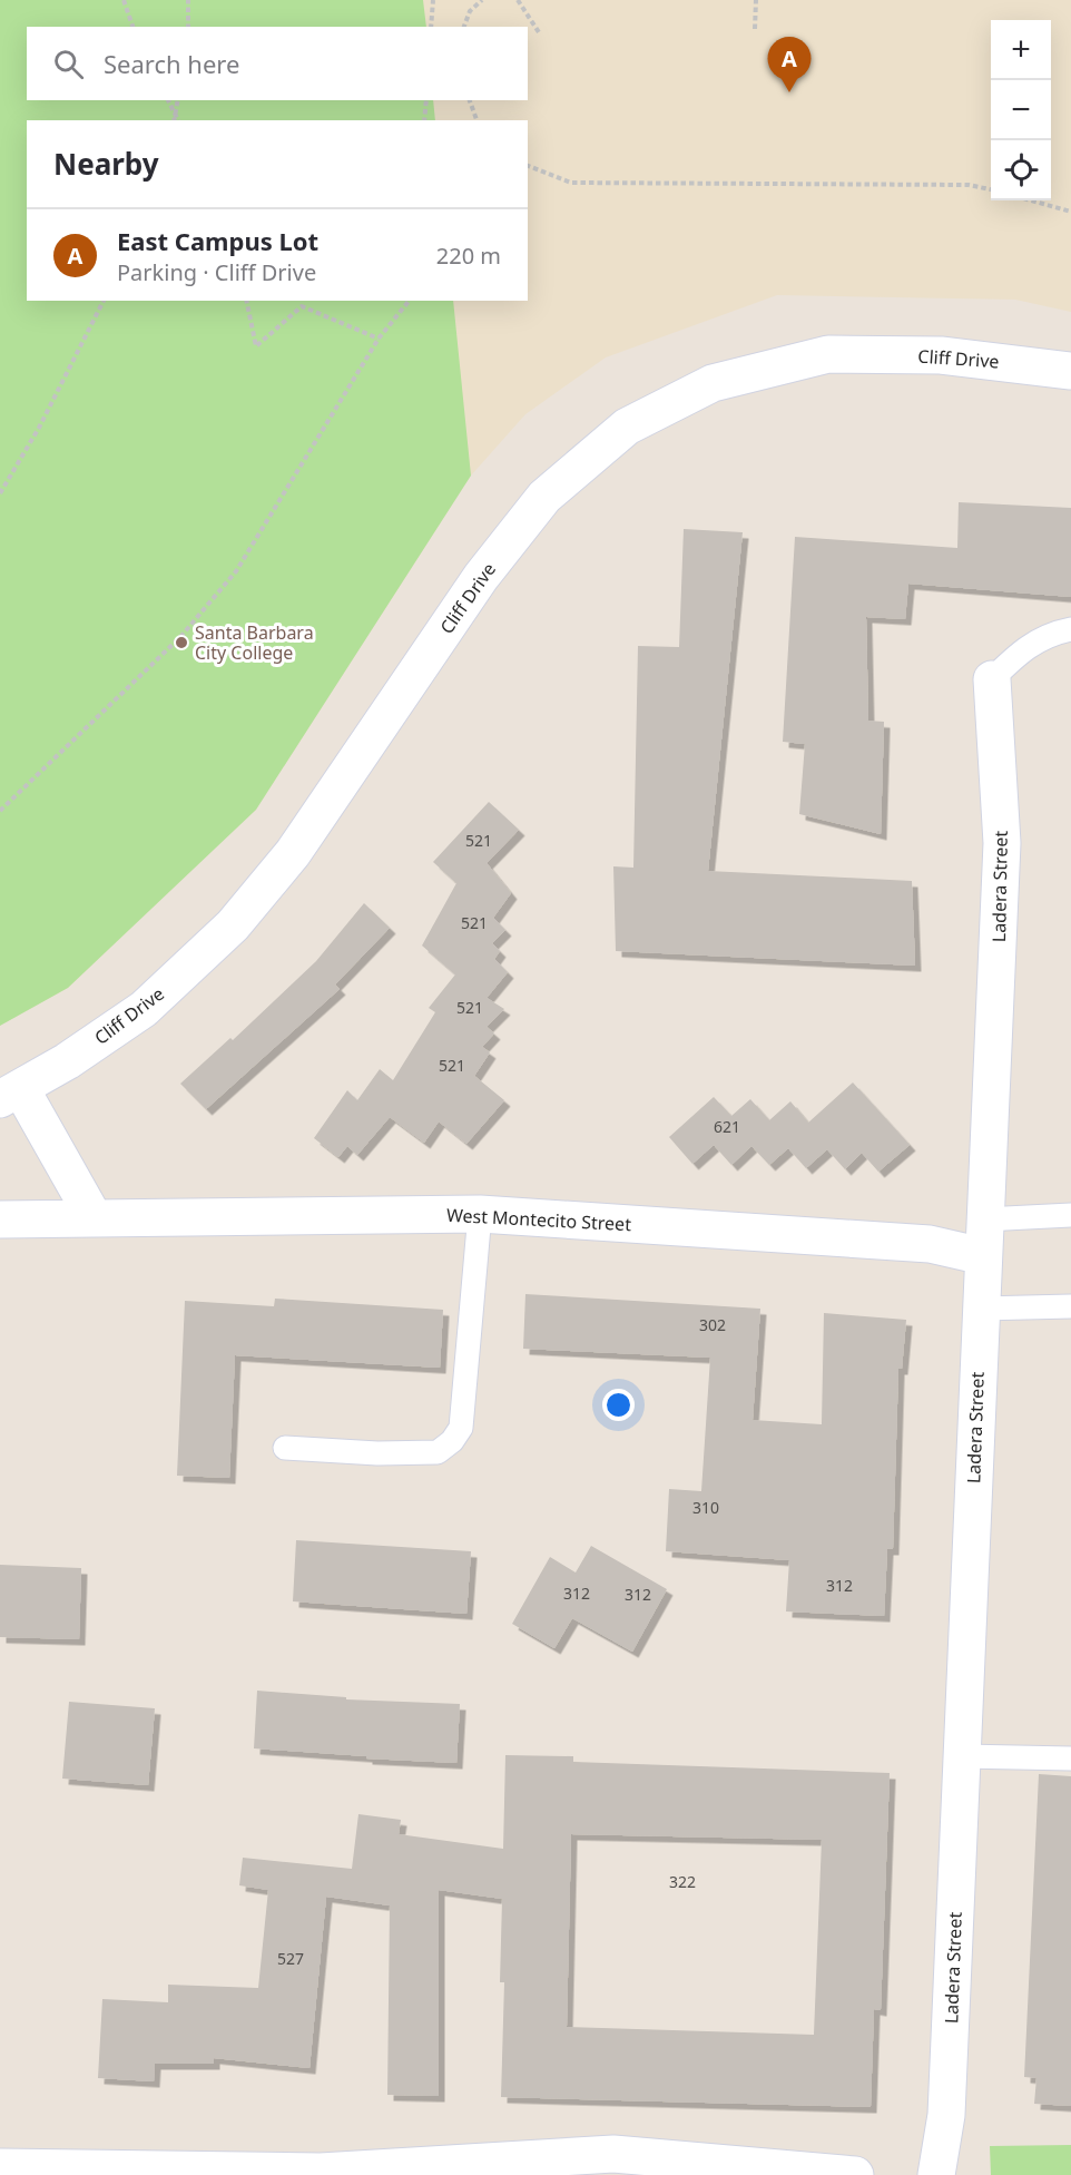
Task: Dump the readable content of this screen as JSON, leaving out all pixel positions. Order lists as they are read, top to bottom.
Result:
{
  "streets": {
    "street": ["Cliff Drive", "Ladera Street", "West Montecito Street"]
  },
  "crossings": [
    ["Ladera Street", "West Montecito Street"]
  ],
  "places": ["Santa Barbara City College"],
  "house_numbers": [
    "521",
    "521",
    "521",
    "521",
    "621",
    "302",
    "310",
    "312",
    "312",
    "312",
    "322",
    "527"
  ],
  "page": {
    "map_buttons": ["+", "−"],
    "search": "Search here",
    "pins": "A",
    "heading": "Nearby",
    "list": [
      {
        "mark": "A",
        "name": "East Campus Lot",
        "note": "Parking · Cliff Drive",
        "value": "220 m"
      }
    ]
  }
}
